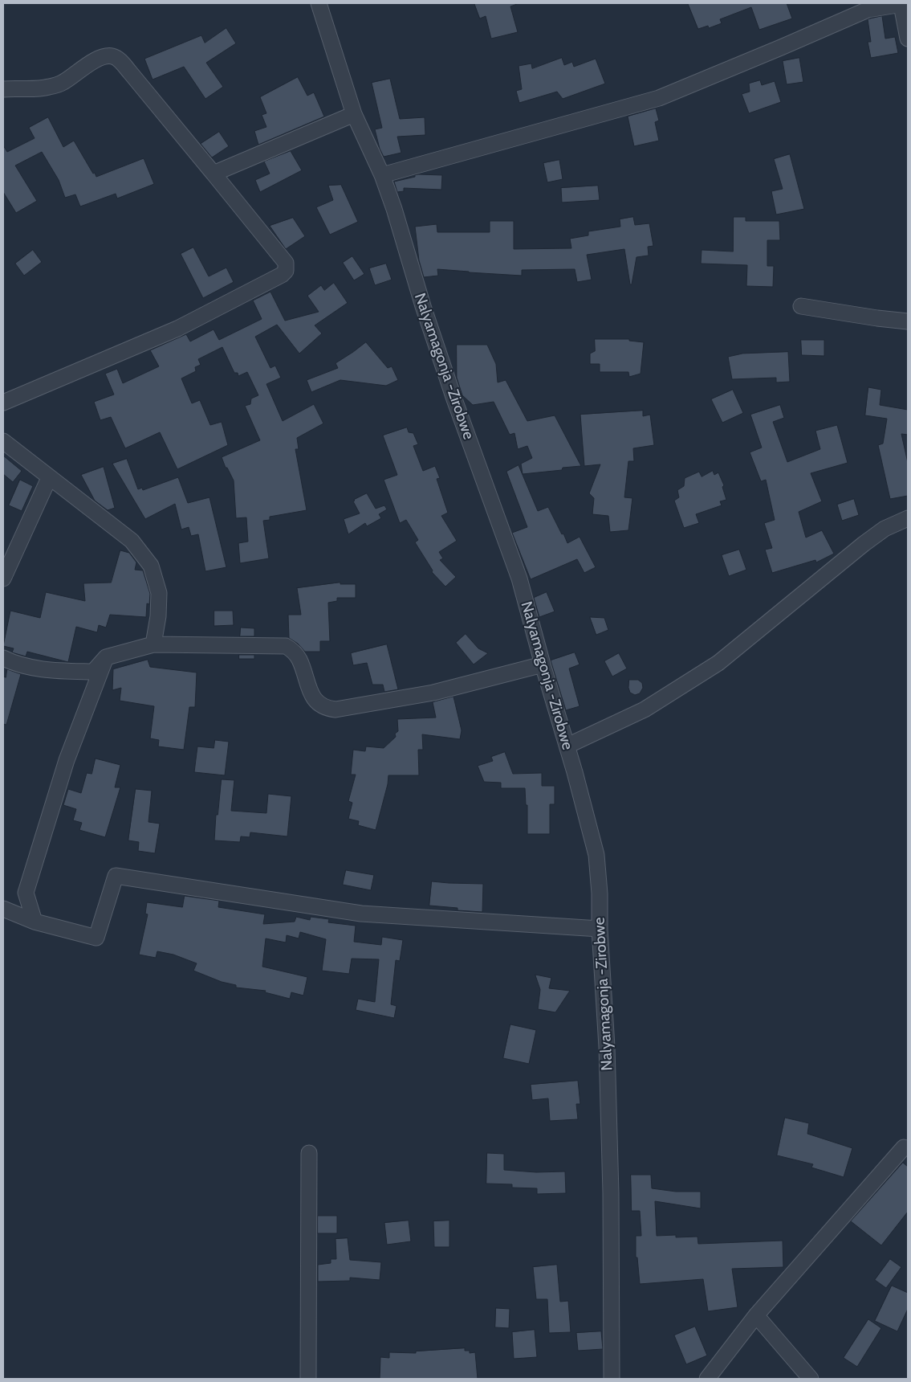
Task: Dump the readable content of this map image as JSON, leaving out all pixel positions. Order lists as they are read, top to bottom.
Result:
{
  "streets": {
    "street": ["Nalyamagonja -Zirobwe"]
  }
}
